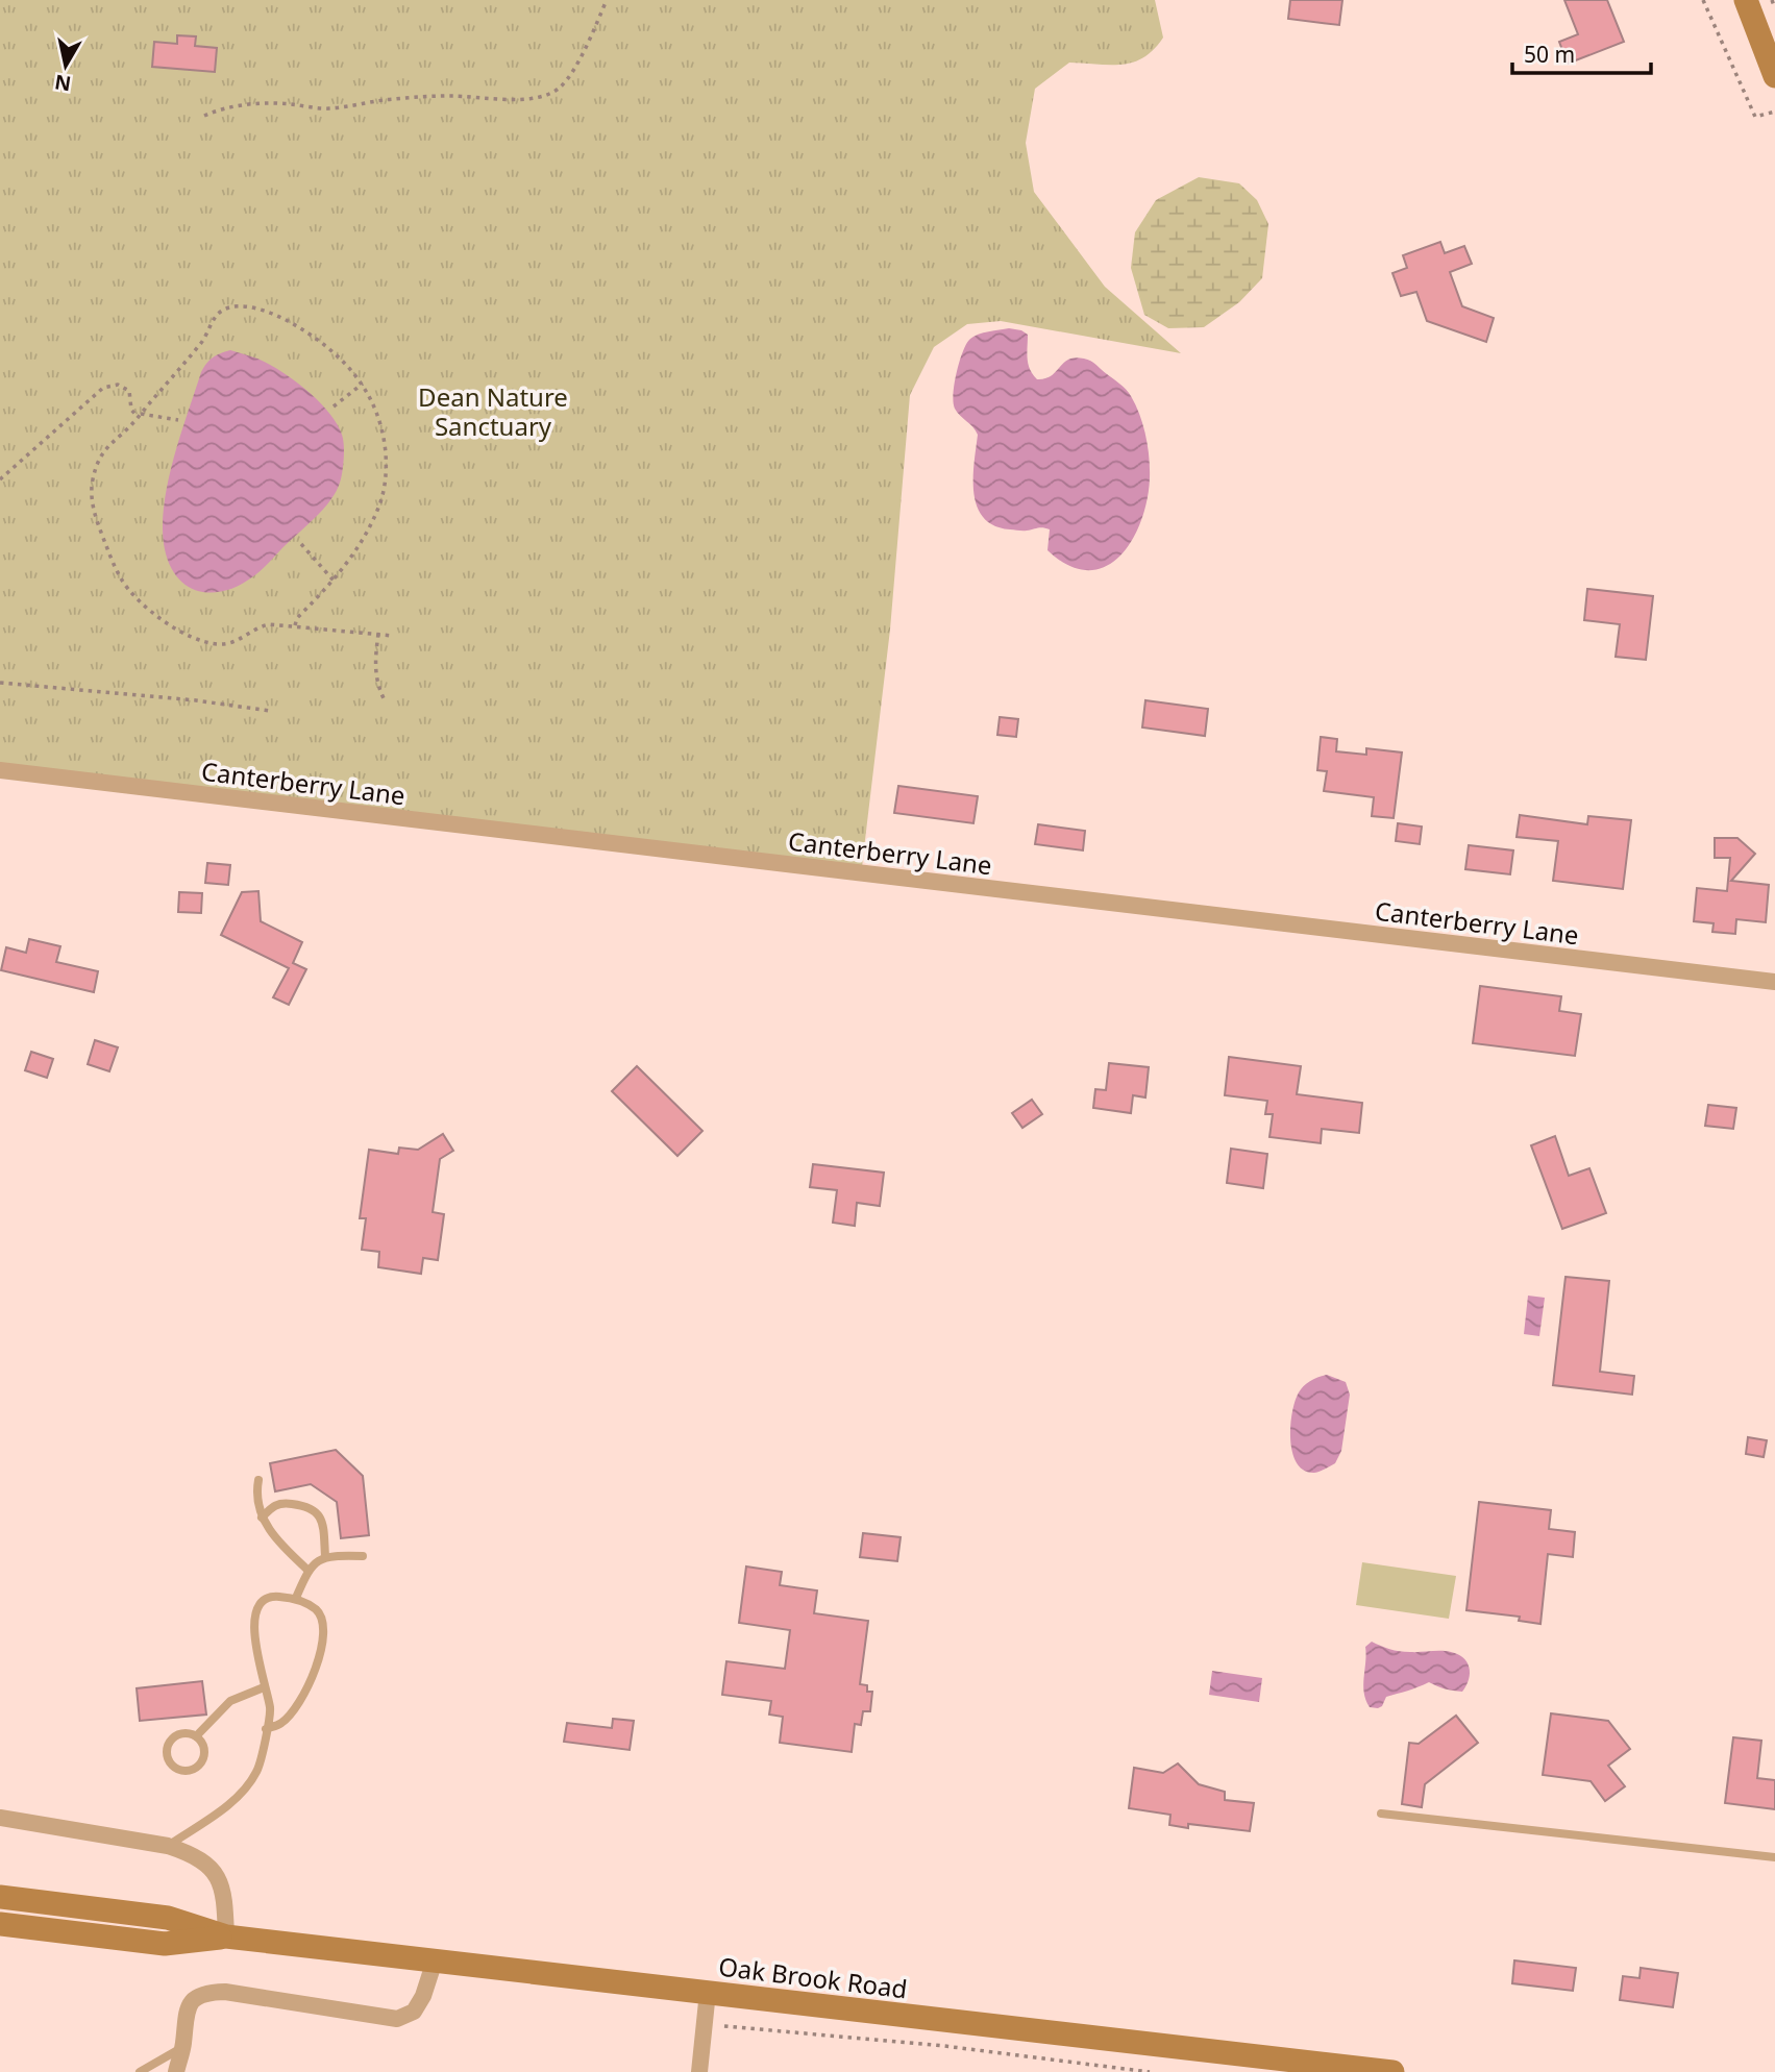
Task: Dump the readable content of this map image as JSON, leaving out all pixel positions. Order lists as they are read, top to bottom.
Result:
{
  "streets": {
    "main road": ["Oak Brook Road"],
    "street": ["Canterberry Lane"]
  },
  "parks": ["Dean Nature Sanctuary"],
  "scale_bar": "50 m",
  "north": "bottom"
}
